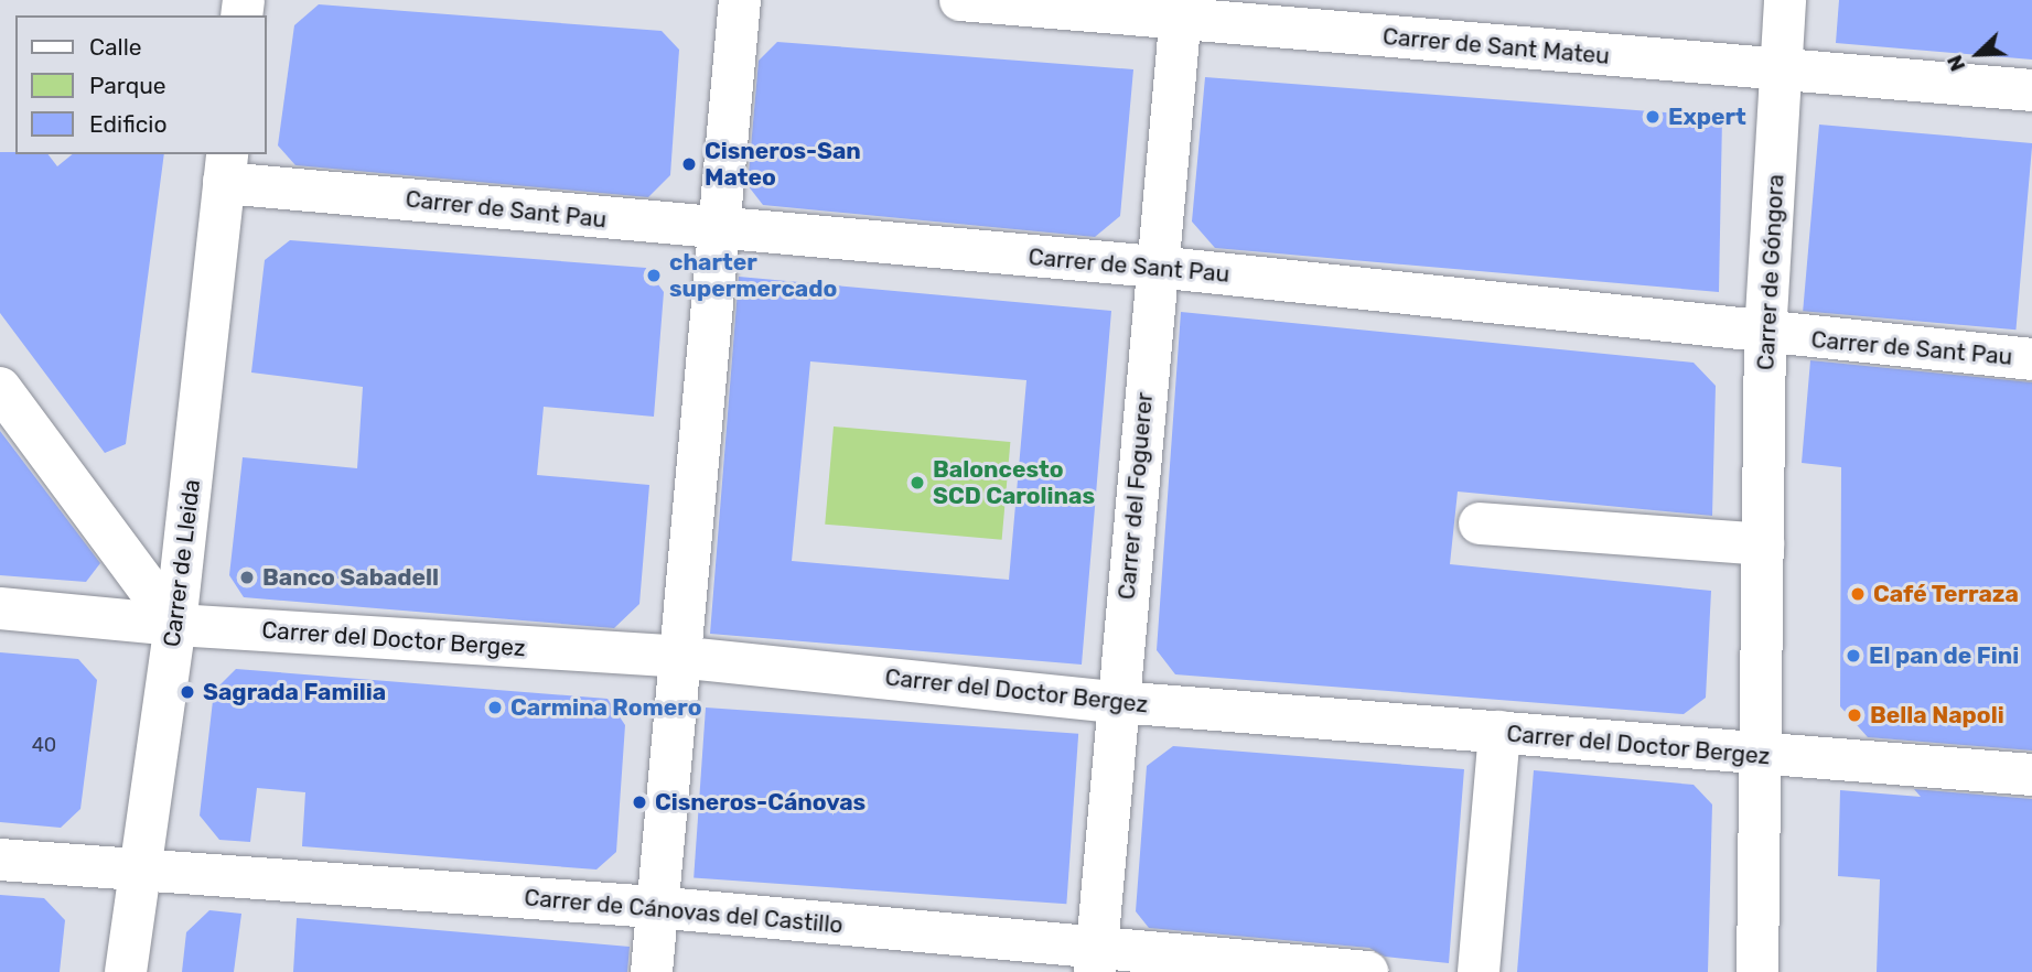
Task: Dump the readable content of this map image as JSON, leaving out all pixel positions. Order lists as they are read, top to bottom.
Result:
{
  "streets": {
    "street": [
      "Carrer de Sant Mateu",
      "Carrer de Sant Pau",
      "Carrer de Góngora",
      "Carrer del Foguerer",
      "Carrer de Lleida",
      "Carrer del Doctor Bergez",
      "Carrer de Cánovas del Castillo"
    ]
  },
  "crossings": [
    ["Carrer de Sant Mateu", "Carrer de Góngora"],
    ["Carrer de Sant Mateu", "Carrer del Foguerer"],
    ["Carrer de Sant Pau", "Carrer de Góngora"],
    ["Carrer de Sant Pau", "Carrer del Foguerer"],
    ["Carrer de Sant Pau", "Carrer de Lleida"],
    ["Carrer de Góngora", "Carrer del Doctor Bergez"],
    ["Carrer del Foguerer", "Carrer del Doctor Bergez"],
    ["Carrer del Foguerer", "Carrer de Cánovas del Castillo"],
    ["Carrer de Lleida", "Carrer del Doctor Bergez"],
    ["Carrer de Lleida", "Carrer de Cánovas del Castillo"]
  ],
  "places": [
    "Expert",
    "Cisneros-San Mateo",
    "charter supermercado",
    "Baloncesto SCD Carolinas",
    "Banco Sabadell",
    "Café Terraza",
    "El pan de Fini",
    "Sagrada Familia",
    "Carmina Romero",
    "Bella Napoli",
    "Cisneros-Cánovas"
  ],
  "house_numbers": ["40"],
  "legend": ["Calle", "Parque", "Edificio"],
  "north": "bottom left"
}
